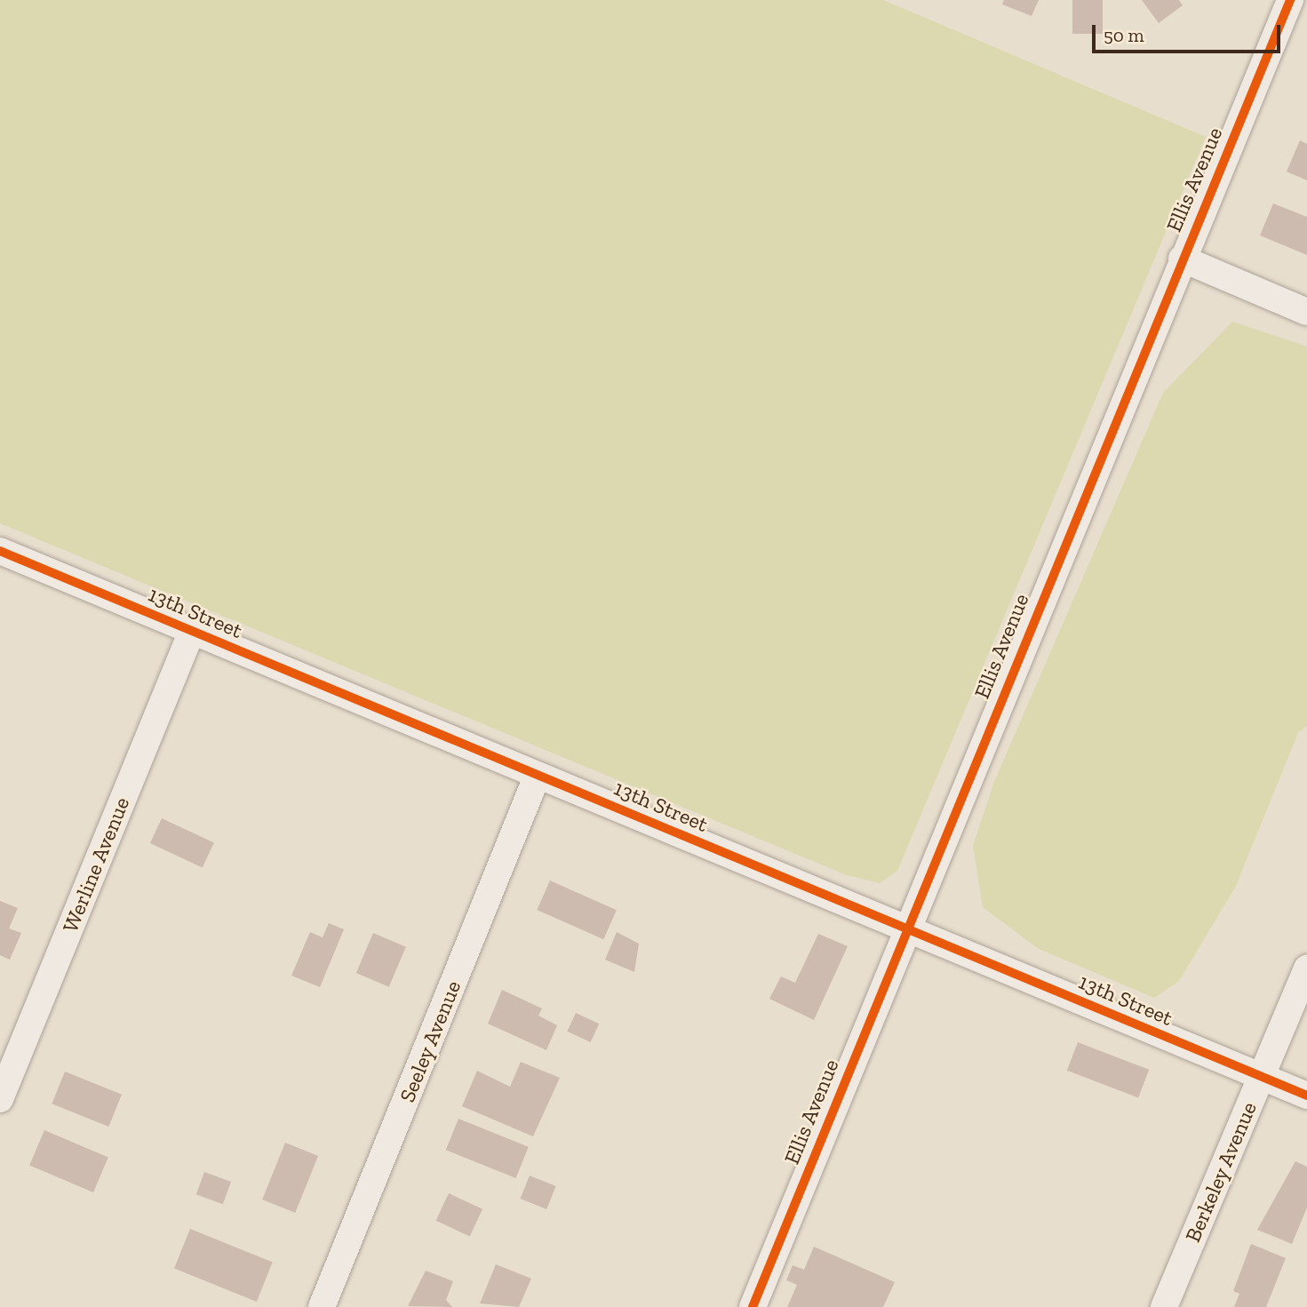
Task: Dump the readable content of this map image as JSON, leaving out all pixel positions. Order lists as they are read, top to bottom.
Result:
{
  "streets": {
    "street": [
      "Ellis Avenue",
      "13th Street",
      "Werline Avenue",
      "Seeley Avenue",
      "Berkeley Avenue"
    ]
  },
  "crossings": [
    ["Ellis Avenue", "13th Street"],
    ["13th Street", "Werline Avenue"],
    ["13th Street", "Seeley Avenue"],
    ["13th Street", "Berkeley Avenue"]
  ],
  "scale_bar": "50 m"
}
